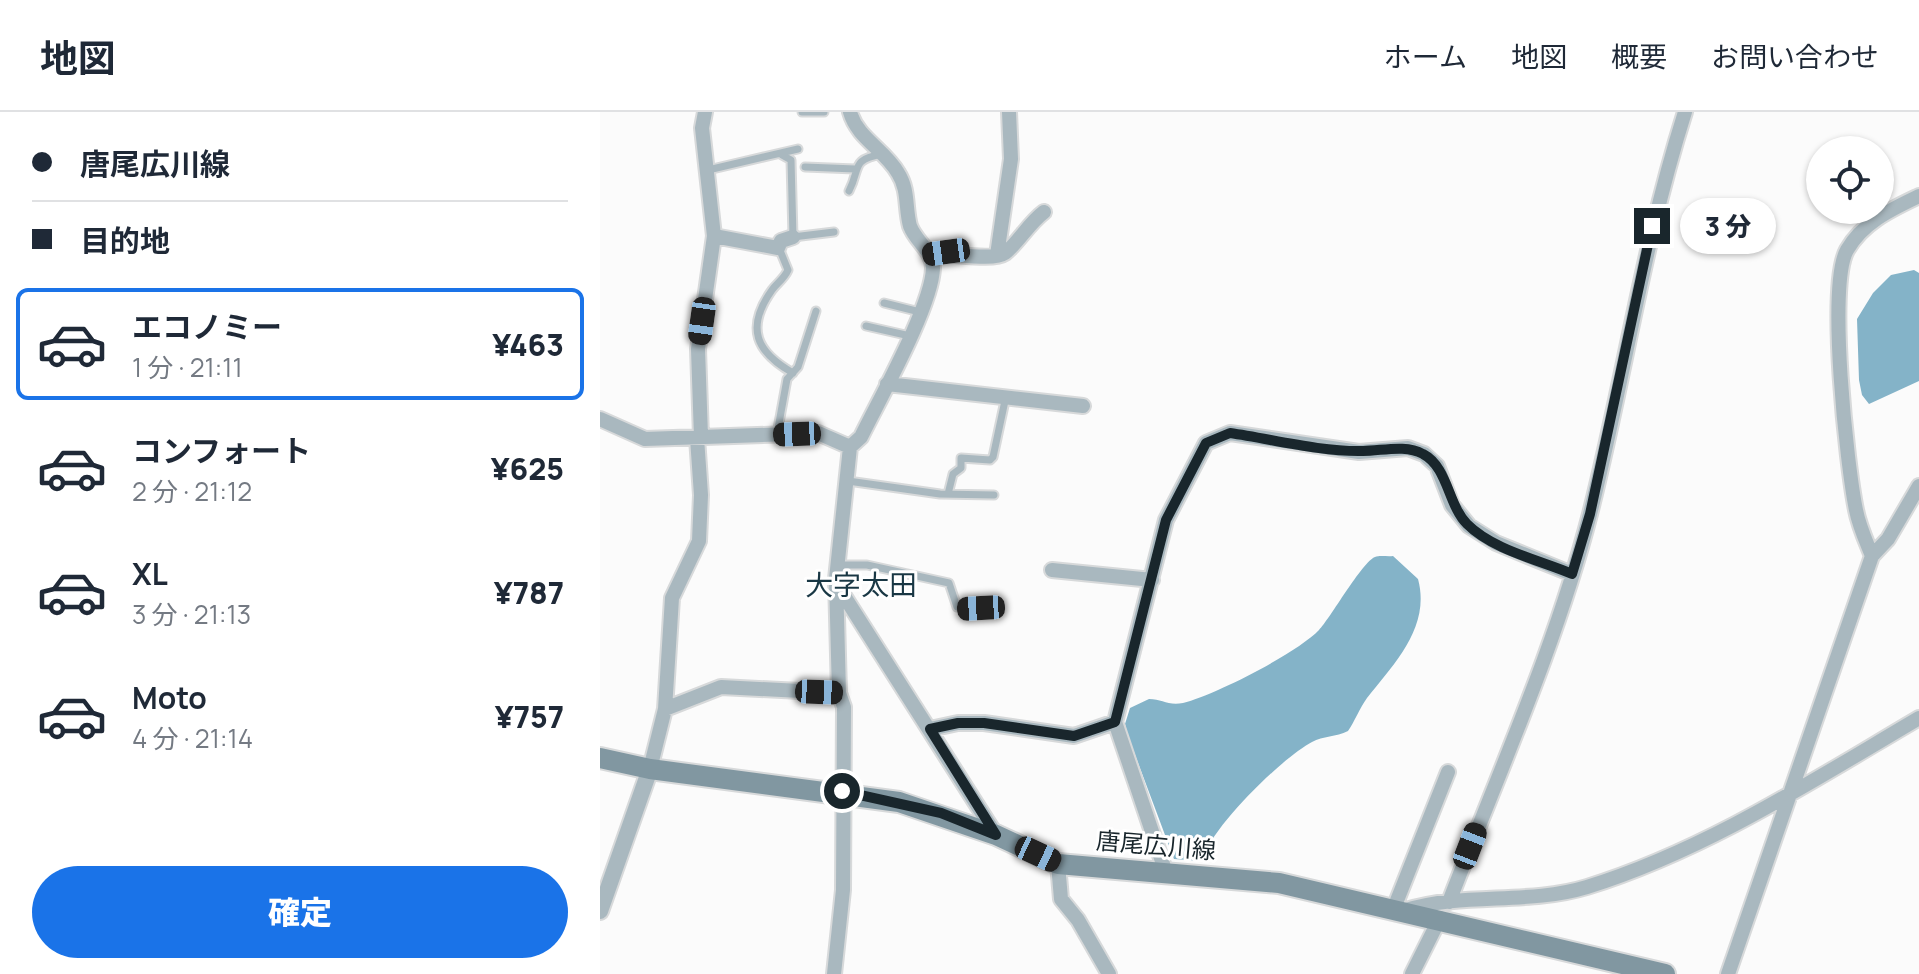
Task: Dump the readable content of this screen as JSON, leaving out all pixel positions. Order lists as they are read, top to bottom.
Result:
{
  "streets": {
    "main road": ["唐尾広川線"]
  },
  "districts": ["大字太田"],
  "page": {
    "header": "地図",
    "nav": [
      "ホーム",
      "地図",
      "概要",
      "お問い合わせ"
    ],
    "banner": ["唐尾広川線", "目的地"],
    "bubble": "3 分",
    "list": [
      {
        "name": "エコノミー",
        "note": "1 分 · 21:11",
        "value": "¥463"
      },
      {
        "name": "コンフォート",
        "note": "2 分 · 21:12",
        "value": "¥625"
      },
      {
        "name": "XL",
        "note": "3 分 · 21:13",
        "value": "¥787"
      },
      {
        "name": "Moto",
        "note": "4 分 · 21:14",
        "value": "¥757"
      }
    ],
    "buttons": "確定"
  }
}
